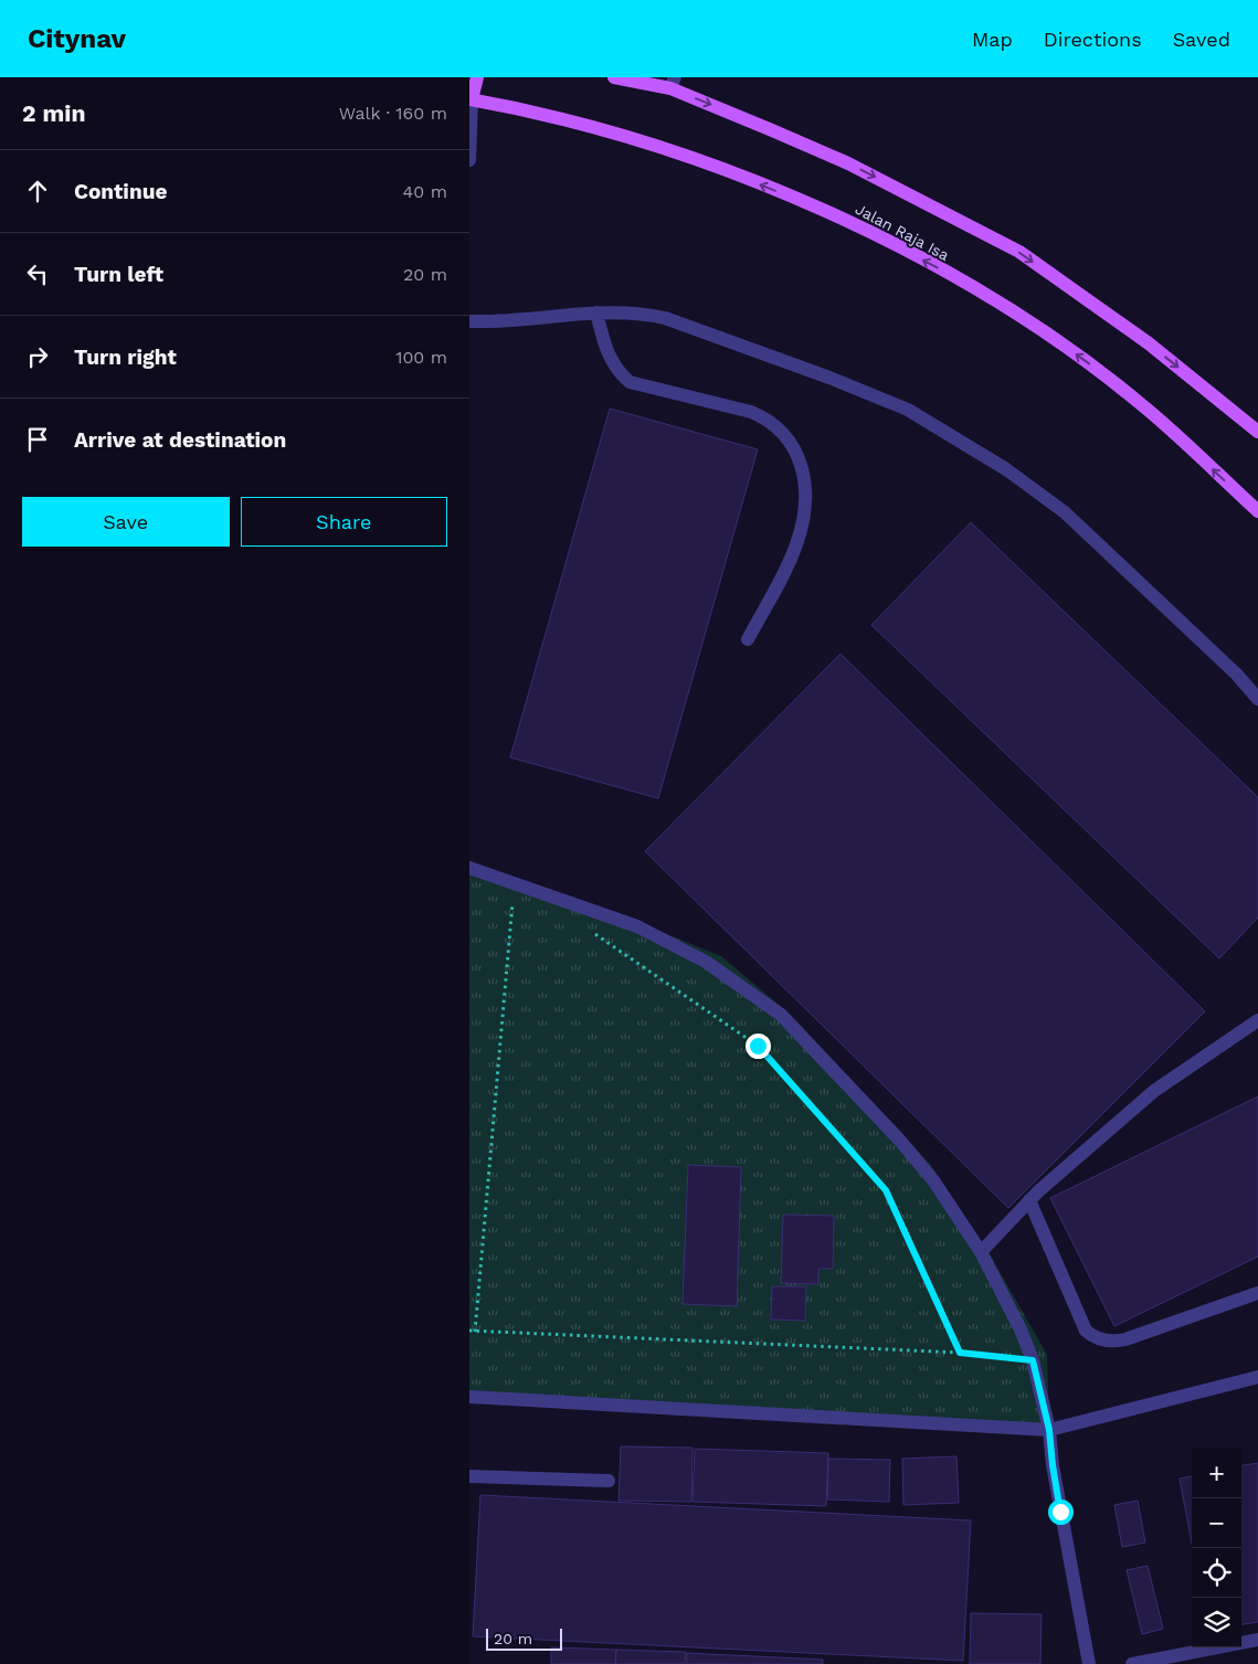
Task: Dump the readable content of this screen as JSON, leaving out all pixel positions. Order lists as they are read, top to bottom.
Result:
{
  "streets": {
    "main road": ["Jalan Raja Isa"]
  },
  "scale_bar": "20 m",
  "page": {
    "header": "Citynav",
    "nav": ["Map", "Directions", "Saved"],
    "heading": ["2 min", "Walk · 160 m"],
    "list": [
      ["Continue", "40 m"],
      ["Turn left", "20 m"],
      ["Turn right", "100 m"],
      "Arrive at destination"
    ],
    "buttons": ["Save", "Share"],
    "map_buttons": ["+", "−"],
    "scale": "20 m"
  }
}
